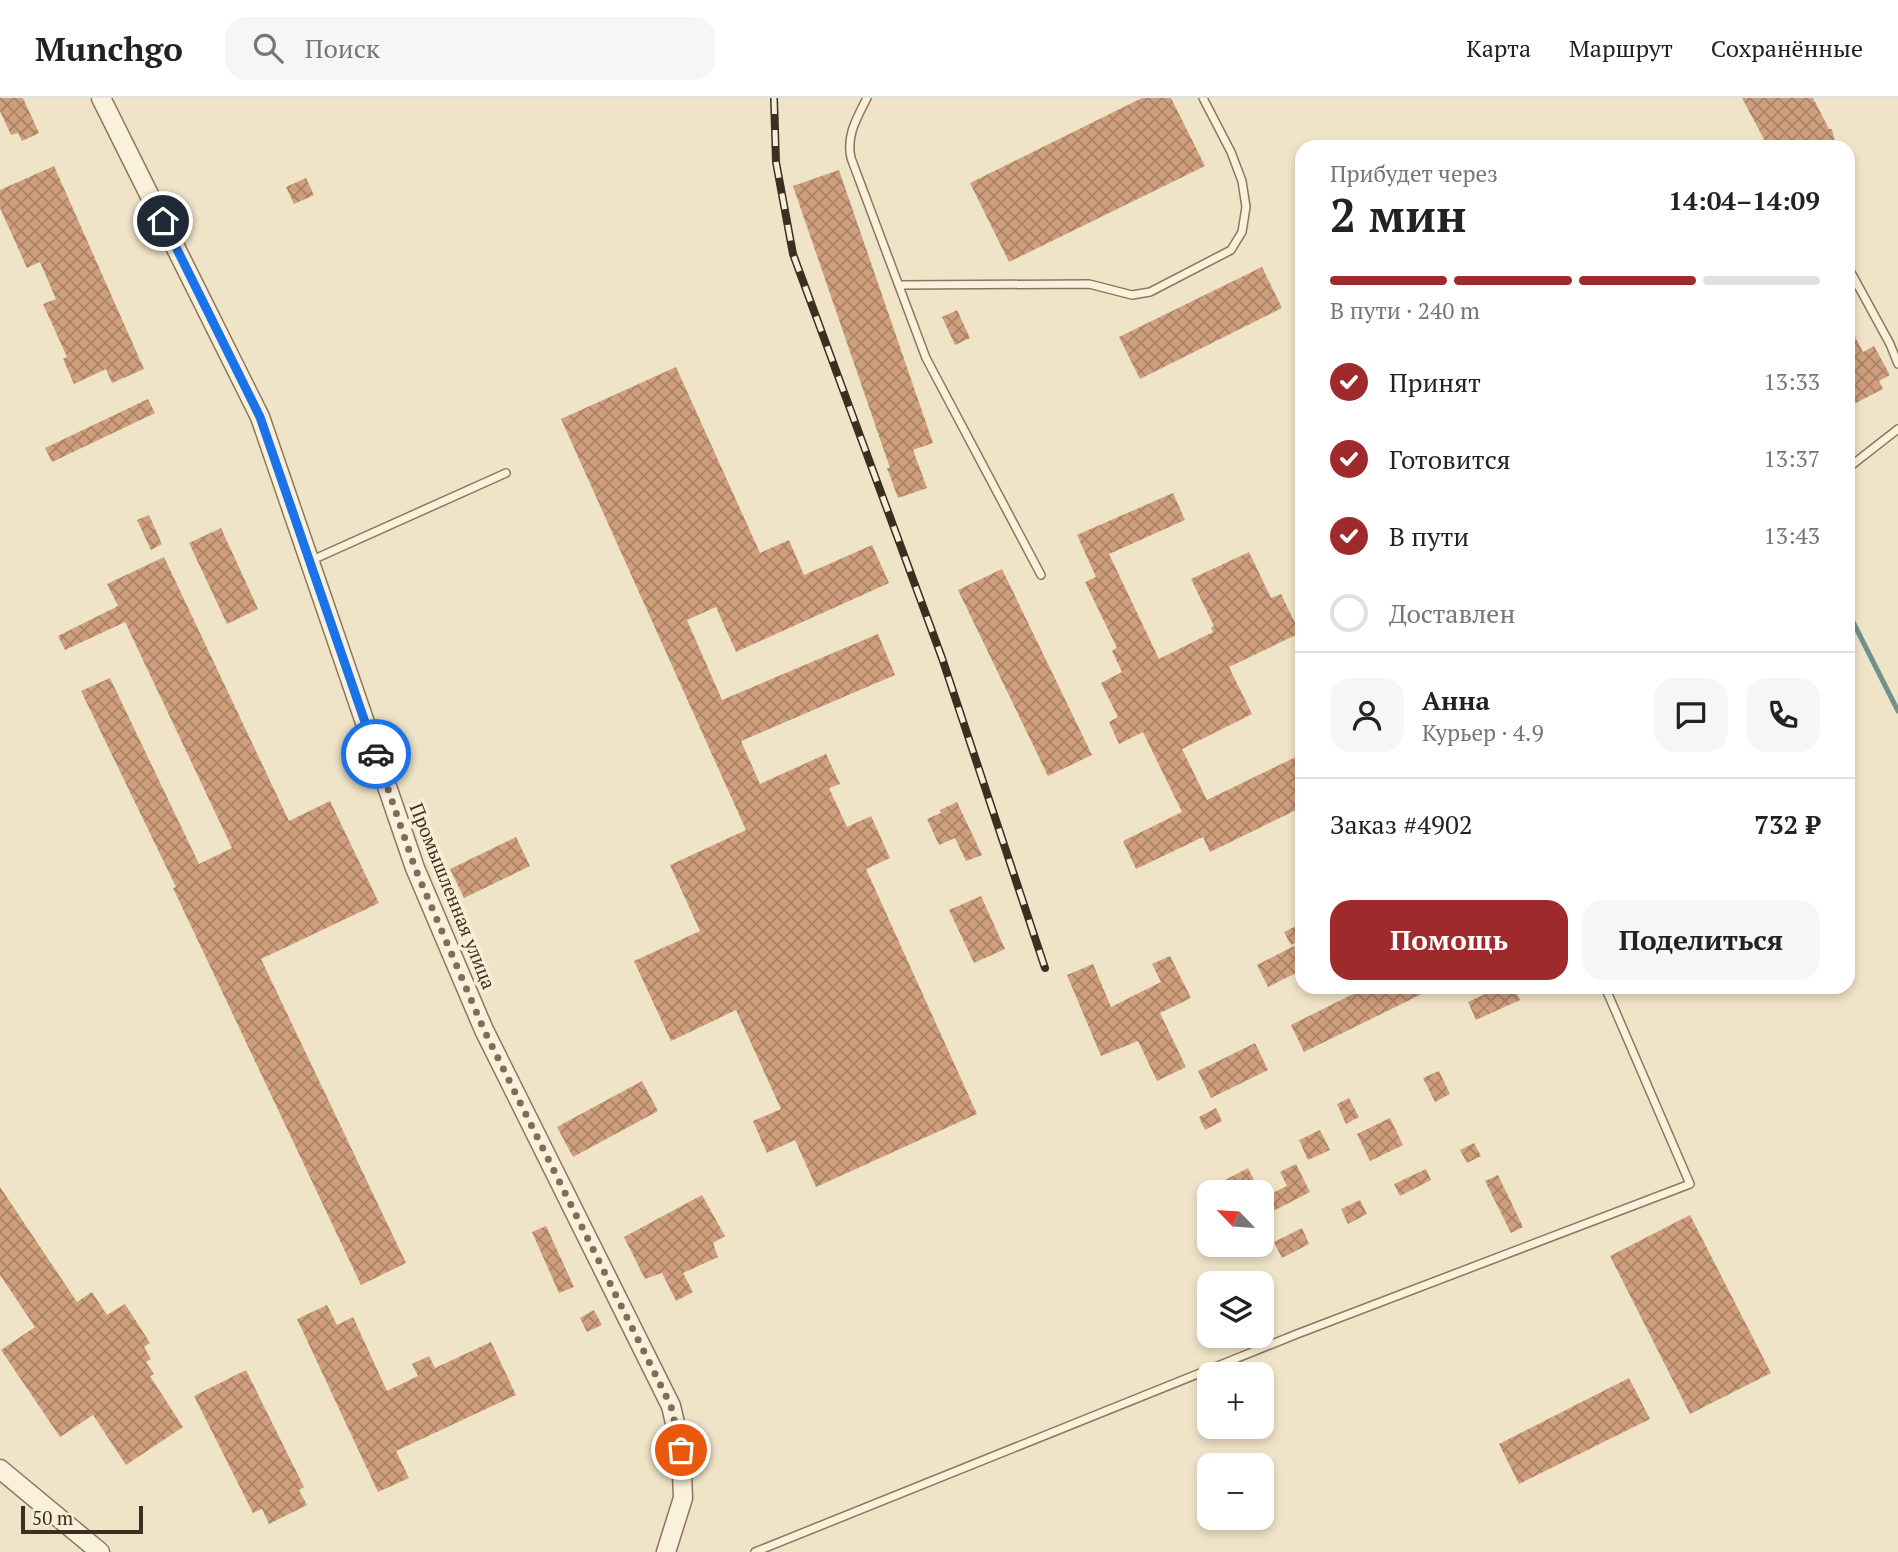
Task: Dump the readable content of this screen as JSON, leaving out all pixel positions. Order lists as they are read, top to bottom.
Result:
{
  "streets": {
    "street": ["Промышленная улица"]
  },
  "scale_bar": "50 m",
  "north": "top left",
  "page": {
    "header": "Munchgo",
    "search": "Поиск",
    "nav": ["Карта", "Маршрут", "Сохранённые"],
    "heading": ["2 мин", "Прибудет через", "14:04–14:09"],
    "panel": [
      "Анна",
      "Курьер · 4.9",
      "Заказ #4902",
      "732 ₽"
    ],
    "bar": "В пути · 240 m",
    "list": [
      ["Принят", "13:33"],
      ["Готовится", "13:37"],
      ["В пути", "13:43"],
      "Доставлен"
    ],
    "buttons": ["Помощь", "Поделиться"],
    "map_buttons": ["+", "−"],
    "scale": "50 m"
  }
}
